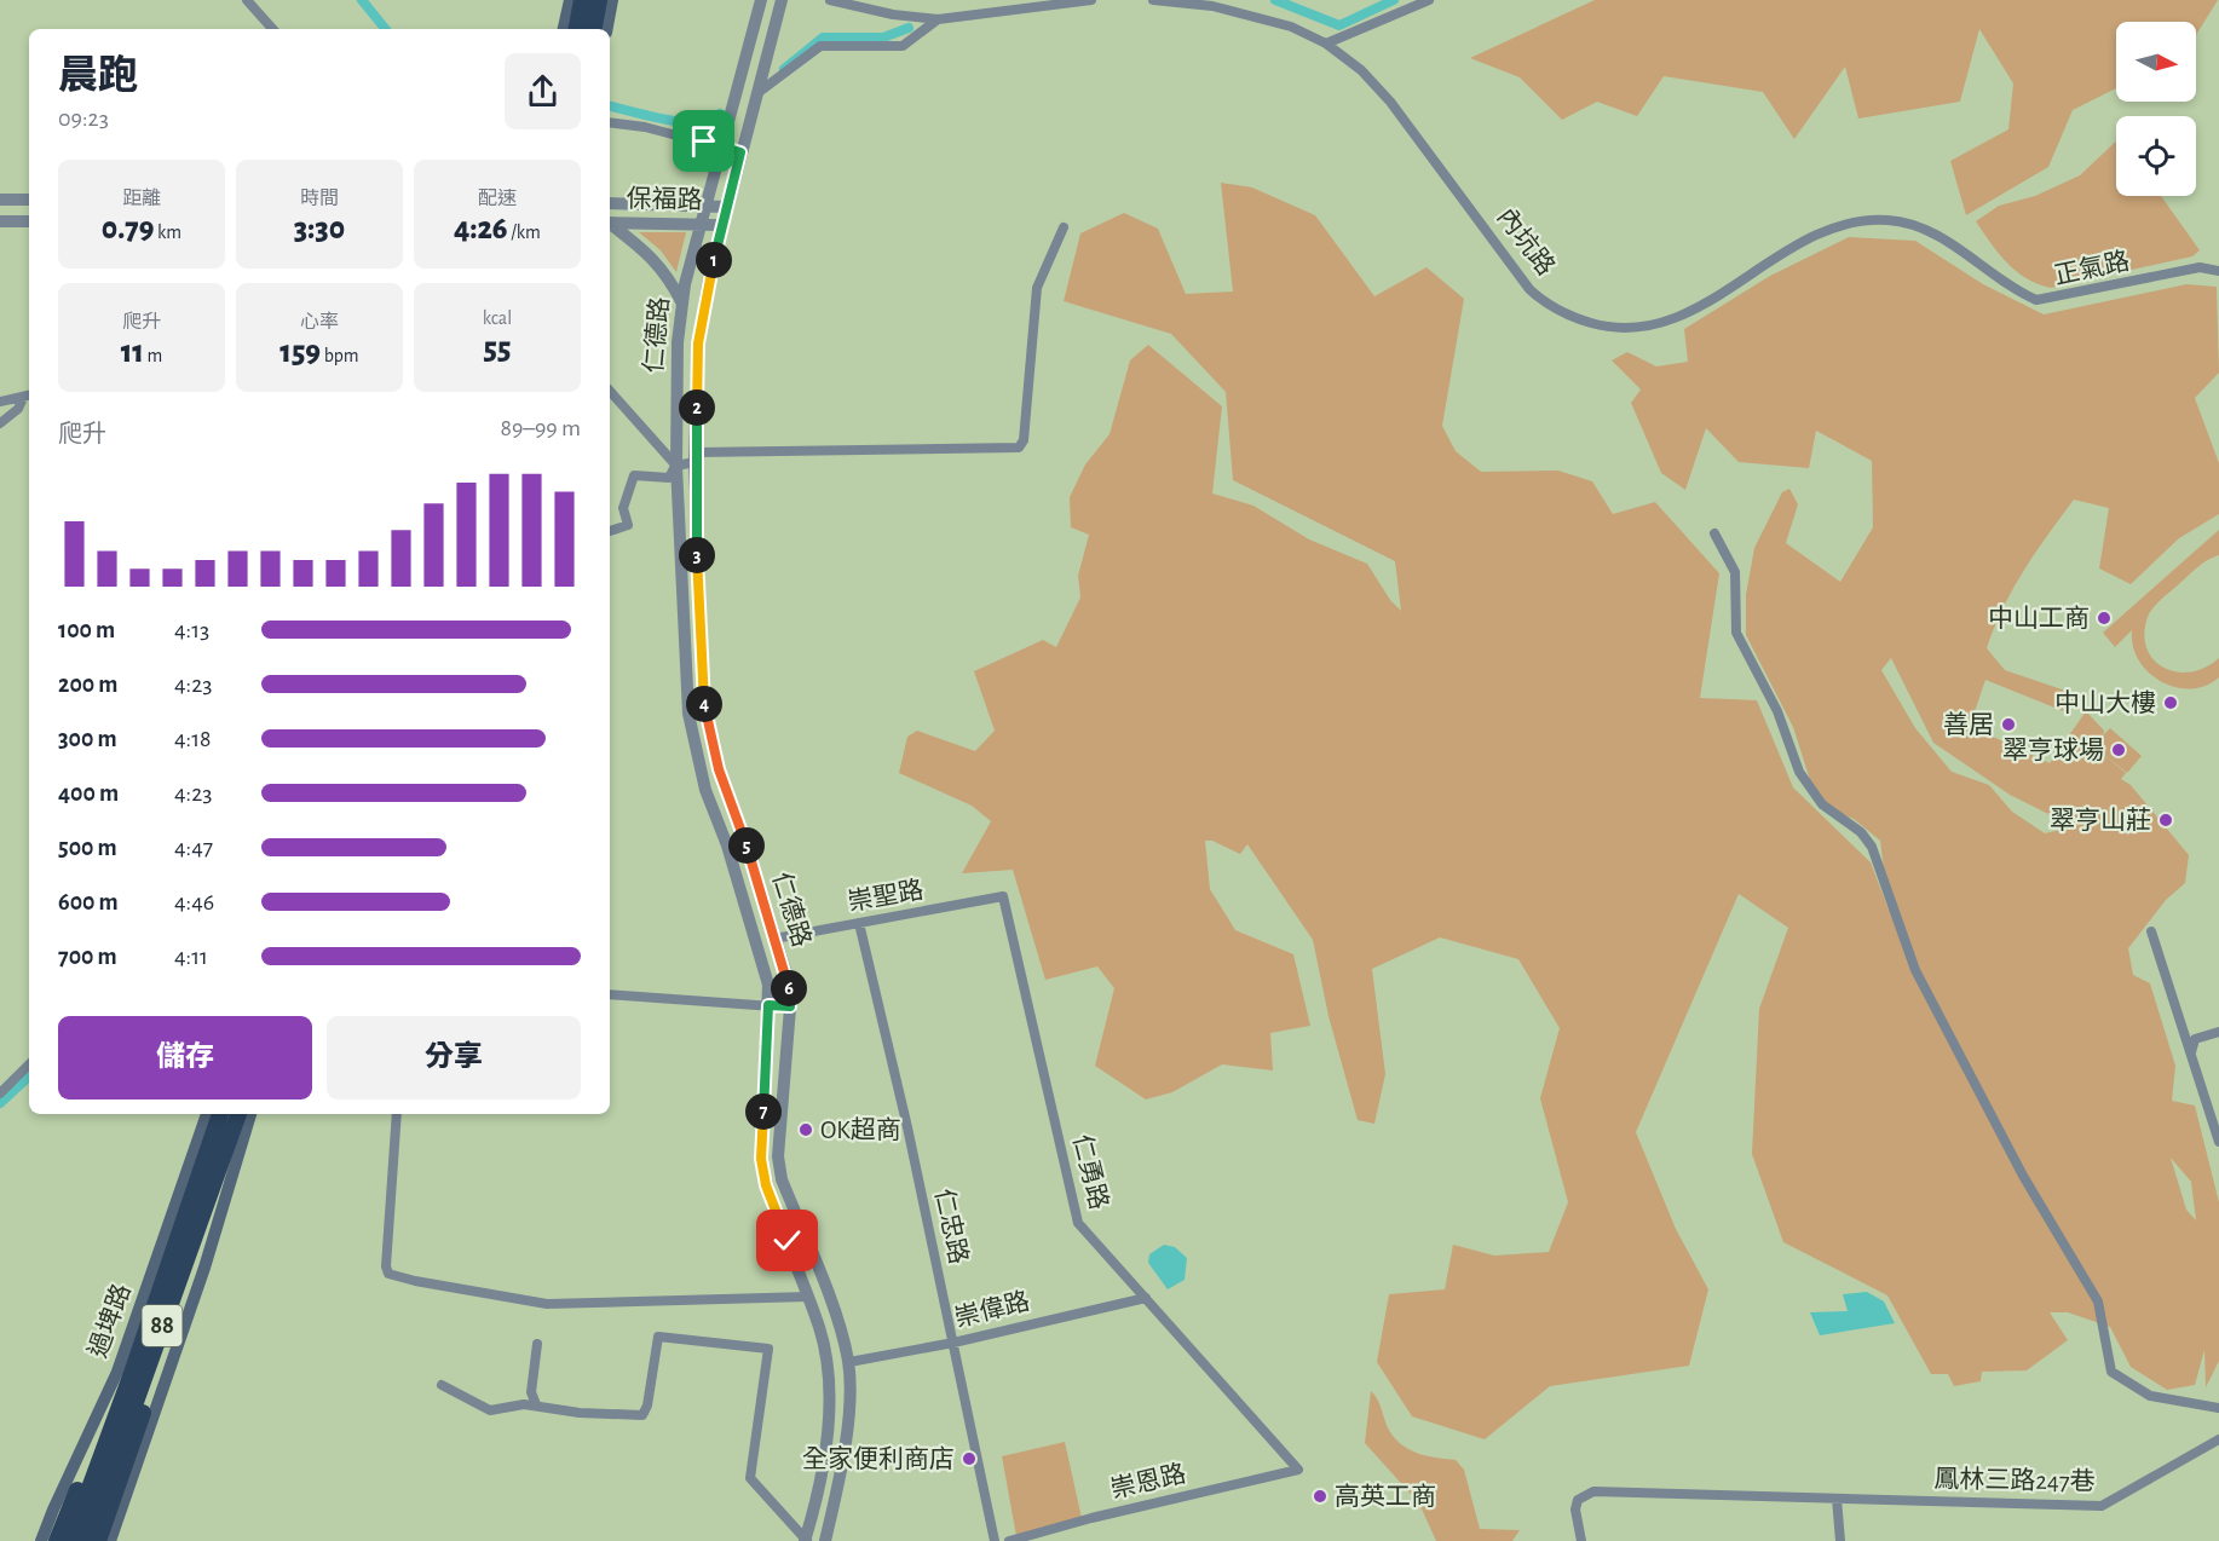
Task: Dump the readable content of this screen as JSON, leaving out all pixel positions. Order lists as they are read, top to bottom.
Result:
{
  "streets": {
    "highway": ["88"],
    "main road": ["過埤路"],
    "street": [
      "保福路",
      "內坑路",
      "正氣路",
      "仁德路",
      "崇聖路",
      "仁勇路",
      "仁忠路",
      "崇偉路",
      "鳳林三路247巷",
      "崇恩路"
    ]
  },
  "crossings": [
    ["保福路", "仁德路"],
    ["內坑路", "正氣路"],
    ["仁德路", "崇聖路"],
    ["仁德路", "崇偉路"],
    ["崇聖路", "仁勇路"],
    ["崇聖路", "仁忠路"],
    ["仁勇路", "崇偉路"],
    ["仁勇路", "崇恩路"],
    ["仁忠路", "崇偉路"]
  ],
  "places": [
    "中山工商",
    "中山大樓",
    "善居",
    "翠亨球場",
    "翠亨山莊",
    "OK超商",
    "全家便利商店",
    "高英工商"
  ],
  "north": "right",
  "page": {
    "heading": ["晨跑", "09:23"],
    "stats": [
      ["距離", "0.79 km"],
      ["時間", "3:30"],
      ["配速", "4:26 /km"],
      ["爬升", "11 m"],
      ["心率", "159 bpm"],
      ["kcal", "55"]
    ],
    "pins": [
      "1",
      "2",
      "3",
      "4",
      "5",
      "6",
      "7"
    ],
    "chart": ["爬升", "89–99 m"],
    "list": [
      {
        "name": "100 m",
        "note": "4:13"
      },
      {
        "name": "200 m",
        "note": "4:23"
      },
      {
        "name": "300 m",
        "note": "4:18"
      },
      {
        "name": "400 m",
        "note": "4:23"
      },
      {
        "name": "500 m",
        "note": "4:47"
      },
      {
        "name": "600 m",
        "note": "4:46"
      },
      {
        "name": "700 m",
        "note": "4:11"
      }
    ],
    "buttons": ["儲存", "分享"]
  }
}
